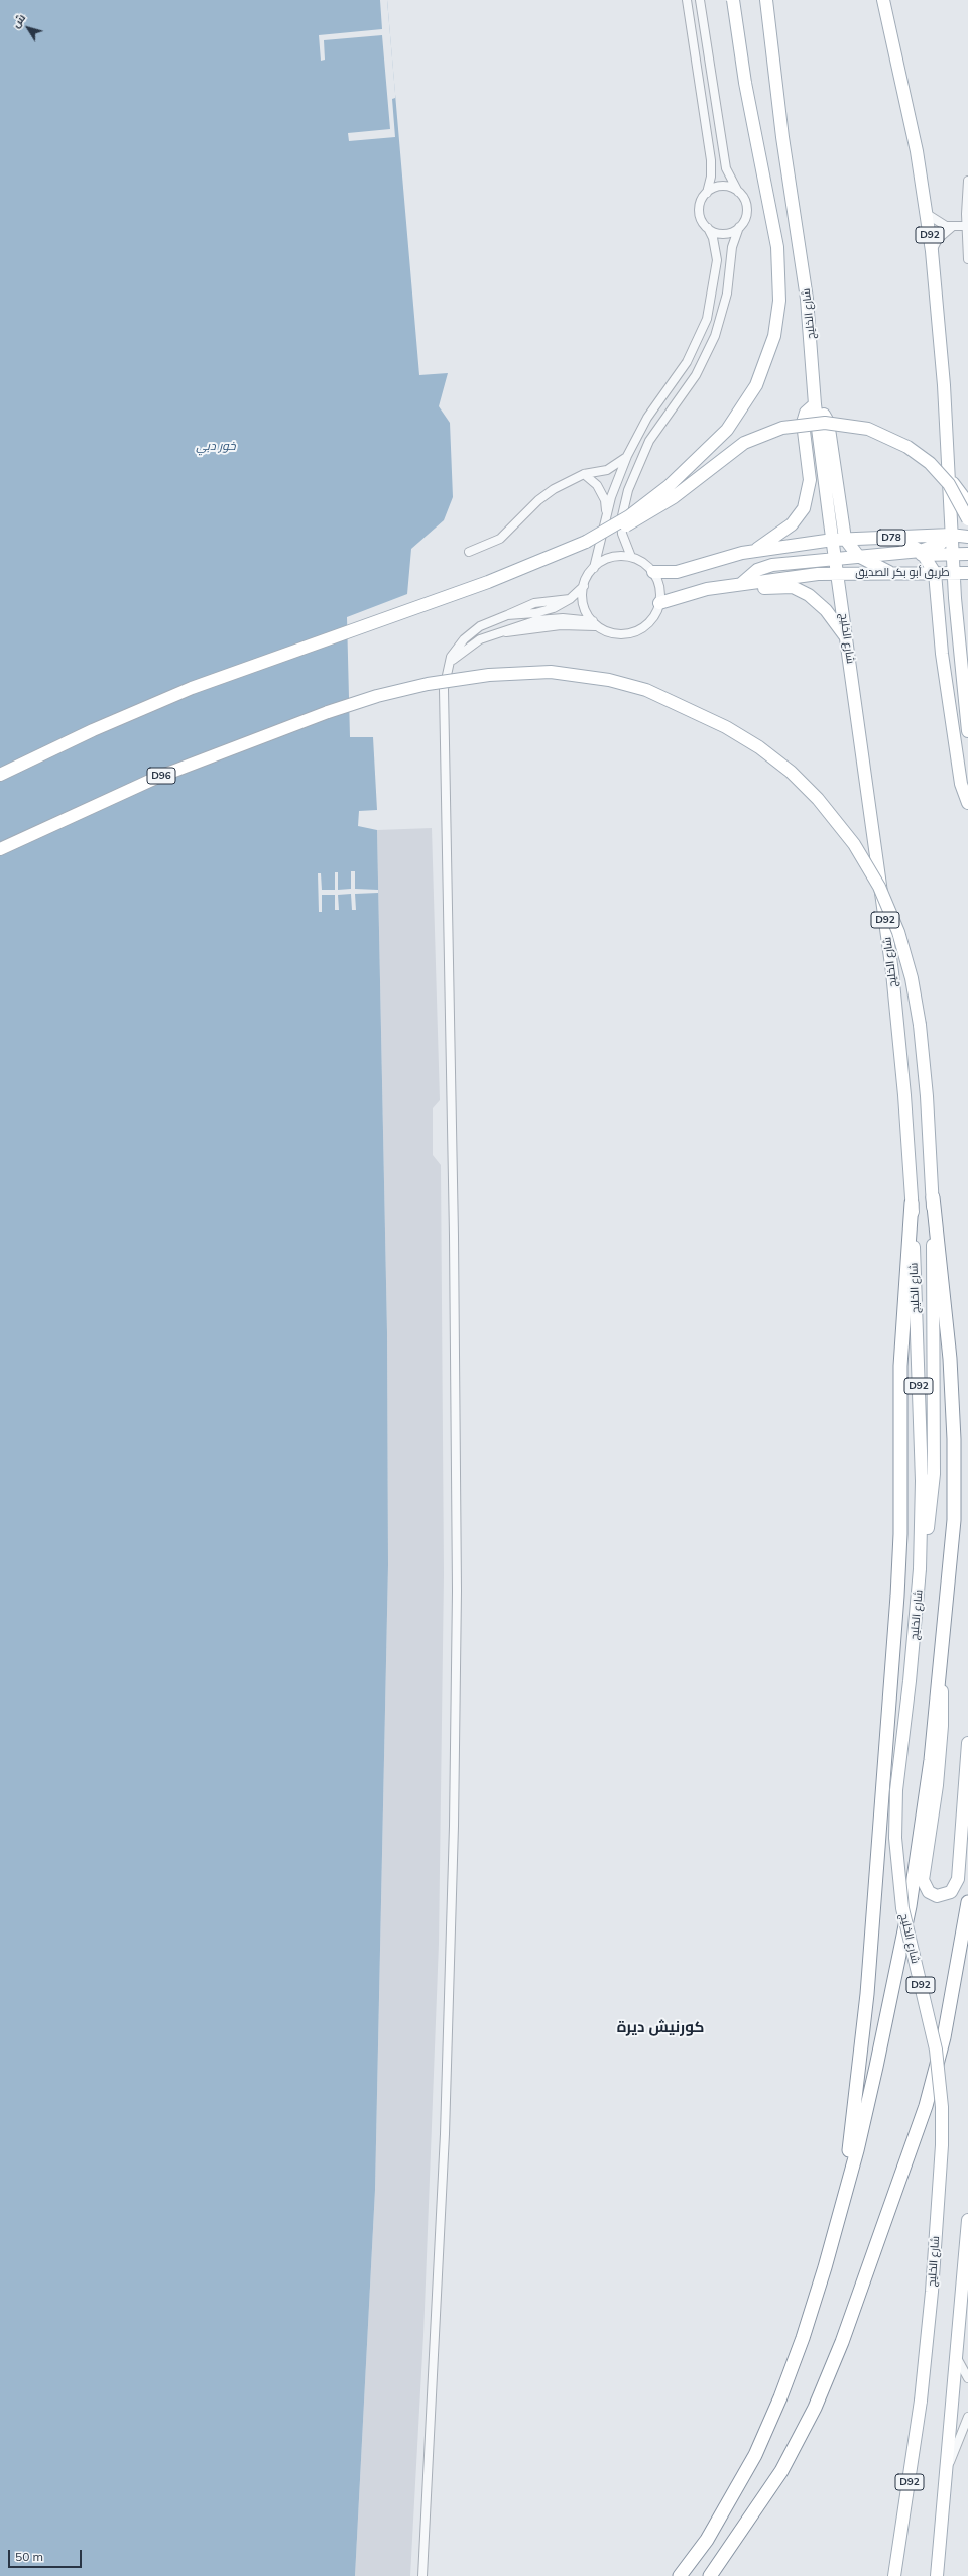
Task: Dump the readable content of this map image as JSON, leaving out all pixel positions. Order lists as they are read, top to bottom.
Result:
{
  "streets": {
    "main road": [
      "D92",
      "شارع الخليج",
      "D78",
      "طريق أبو بكر الصديق",
      "D96"
    ]
  },
  "crossings": [
    ["D92", "D78"],
    ["D92", "طريق أبو بكر الصديق"],
    ["شارع الخليج", "D78"],
    ["شارع الخليج", "طريق أبو بكر الصديق"]
  ],
  "districts": ["كورنيش ديرة"],
  "water": ["خور دبي"],
  "scale_bar": "50 m",
  "north": "top left"
}
